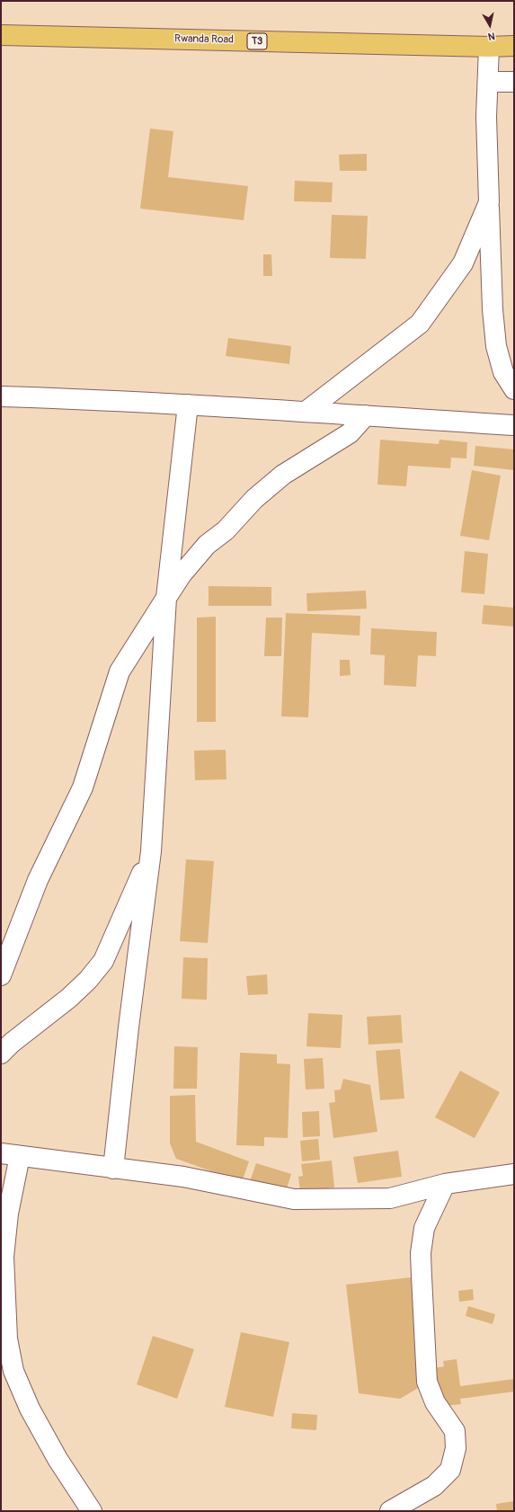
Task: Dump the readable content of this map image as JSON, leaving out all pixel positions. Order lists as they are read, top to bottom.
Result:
{
  "streets": {
    "highway": ["Rwanda Road", "T3"]
  },
  "north": "bottom"
}
